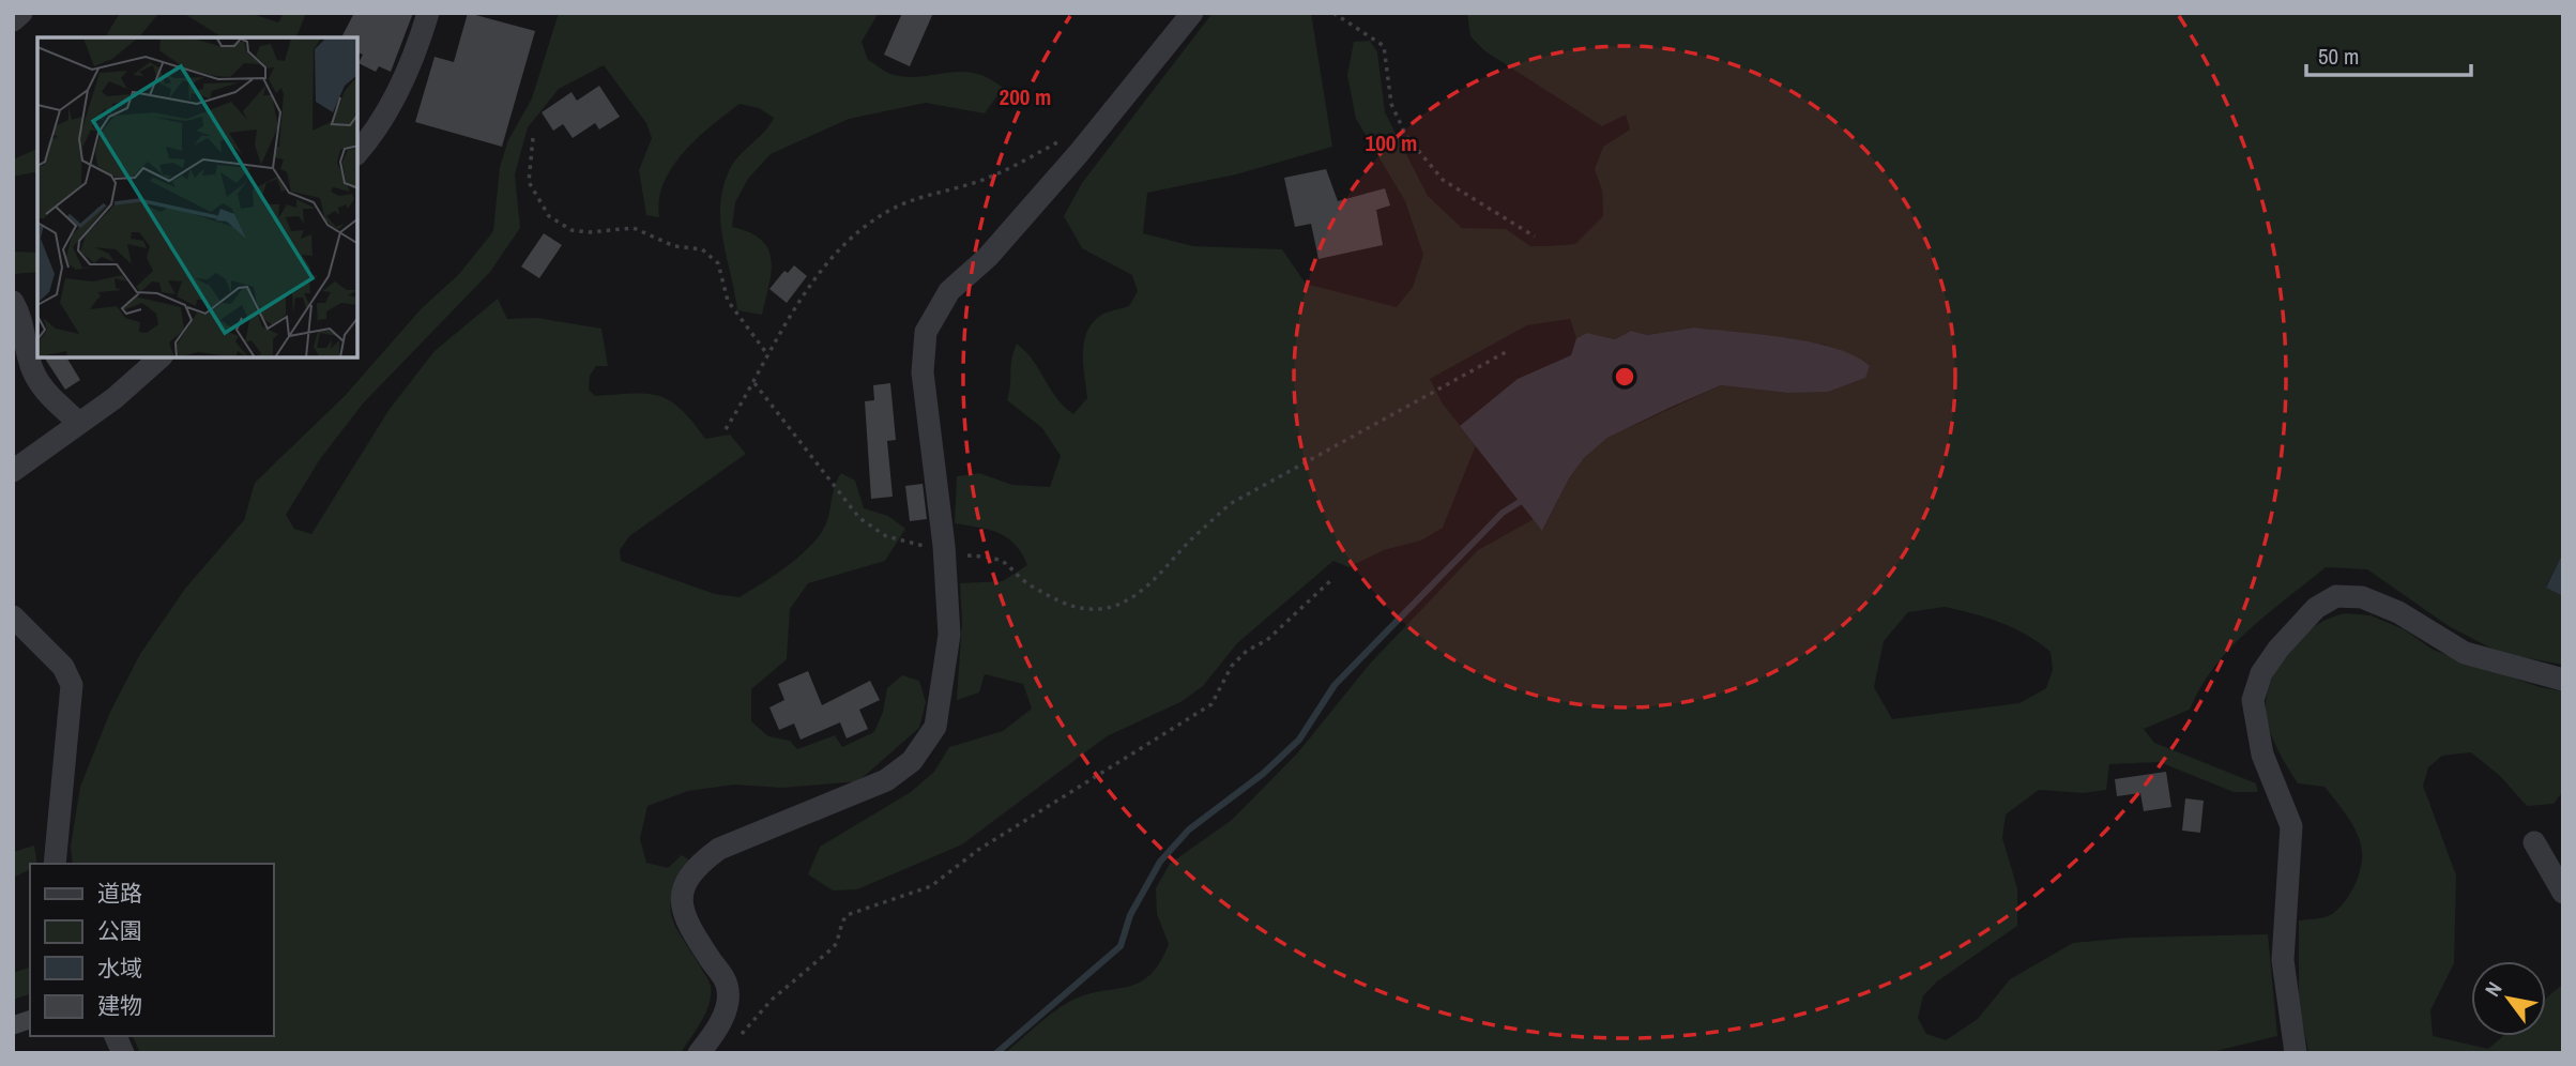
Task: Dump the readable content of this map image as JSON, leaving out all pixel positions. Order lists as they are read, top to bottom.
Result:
{
  "legend": [
    "道路",
    "公園",
    "水域",
    "建物"
  ],
  "scale_bar": "50 m",
  "north": "top left",
  "rings": ["200 m", "100 m"]
}
